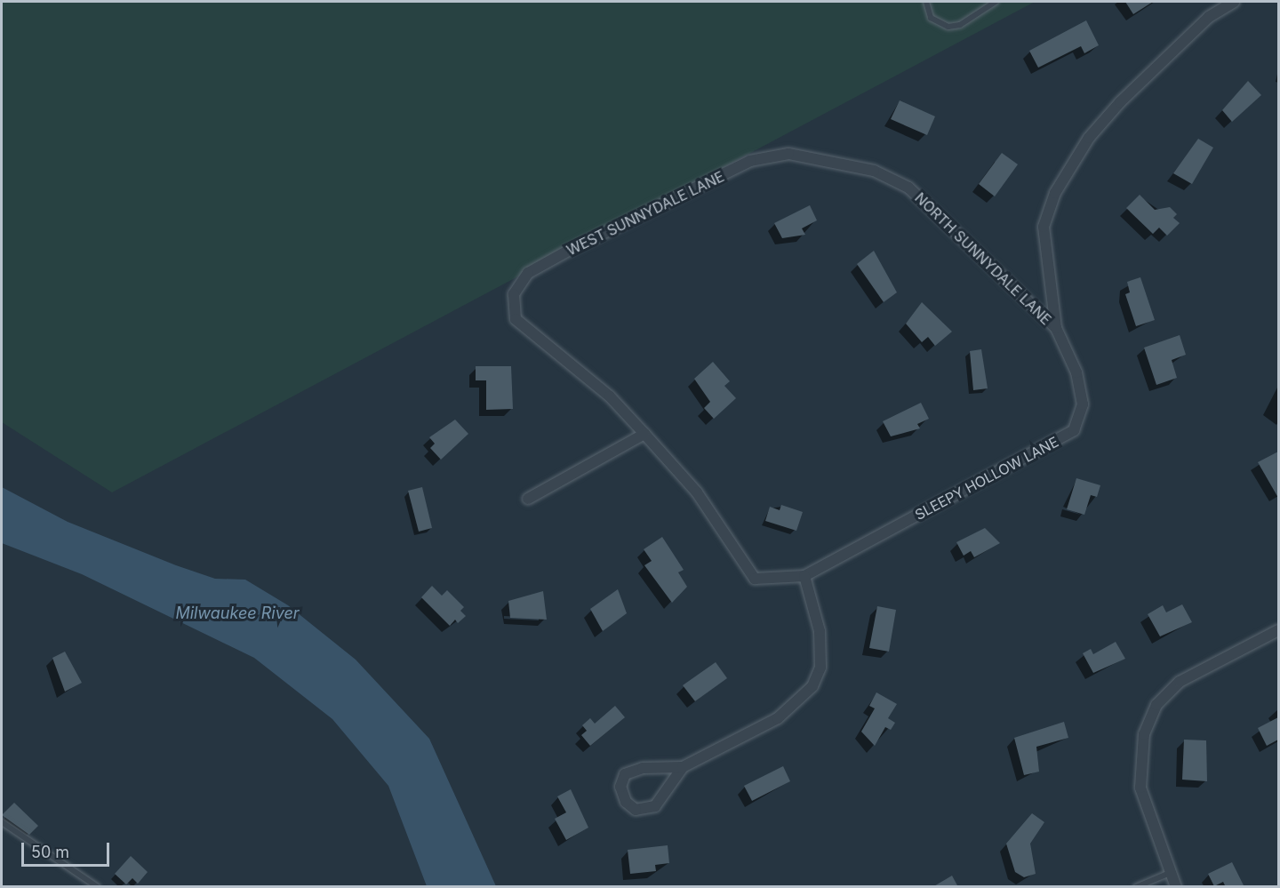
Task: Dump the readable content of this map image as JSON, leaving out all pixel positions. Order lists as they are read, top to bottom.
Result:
{
  "streets": {
    "street": ["WEST SUNNYDALE LANE", "NORTH SUNNYDALE LANE", "SLEEPY HOLLOW LANE"]
  },
  "crossings": [
    ["WEST SUNNYDALE LANE", "NORTH SUNNYDALE LANE"],
    ["NORTH SUNNYDALE LANE", "SLEEPY HOLLOW LANE"]
  ],
  "water": ["Milwaukee River"],
  "scale_bar": "50 m"
}
